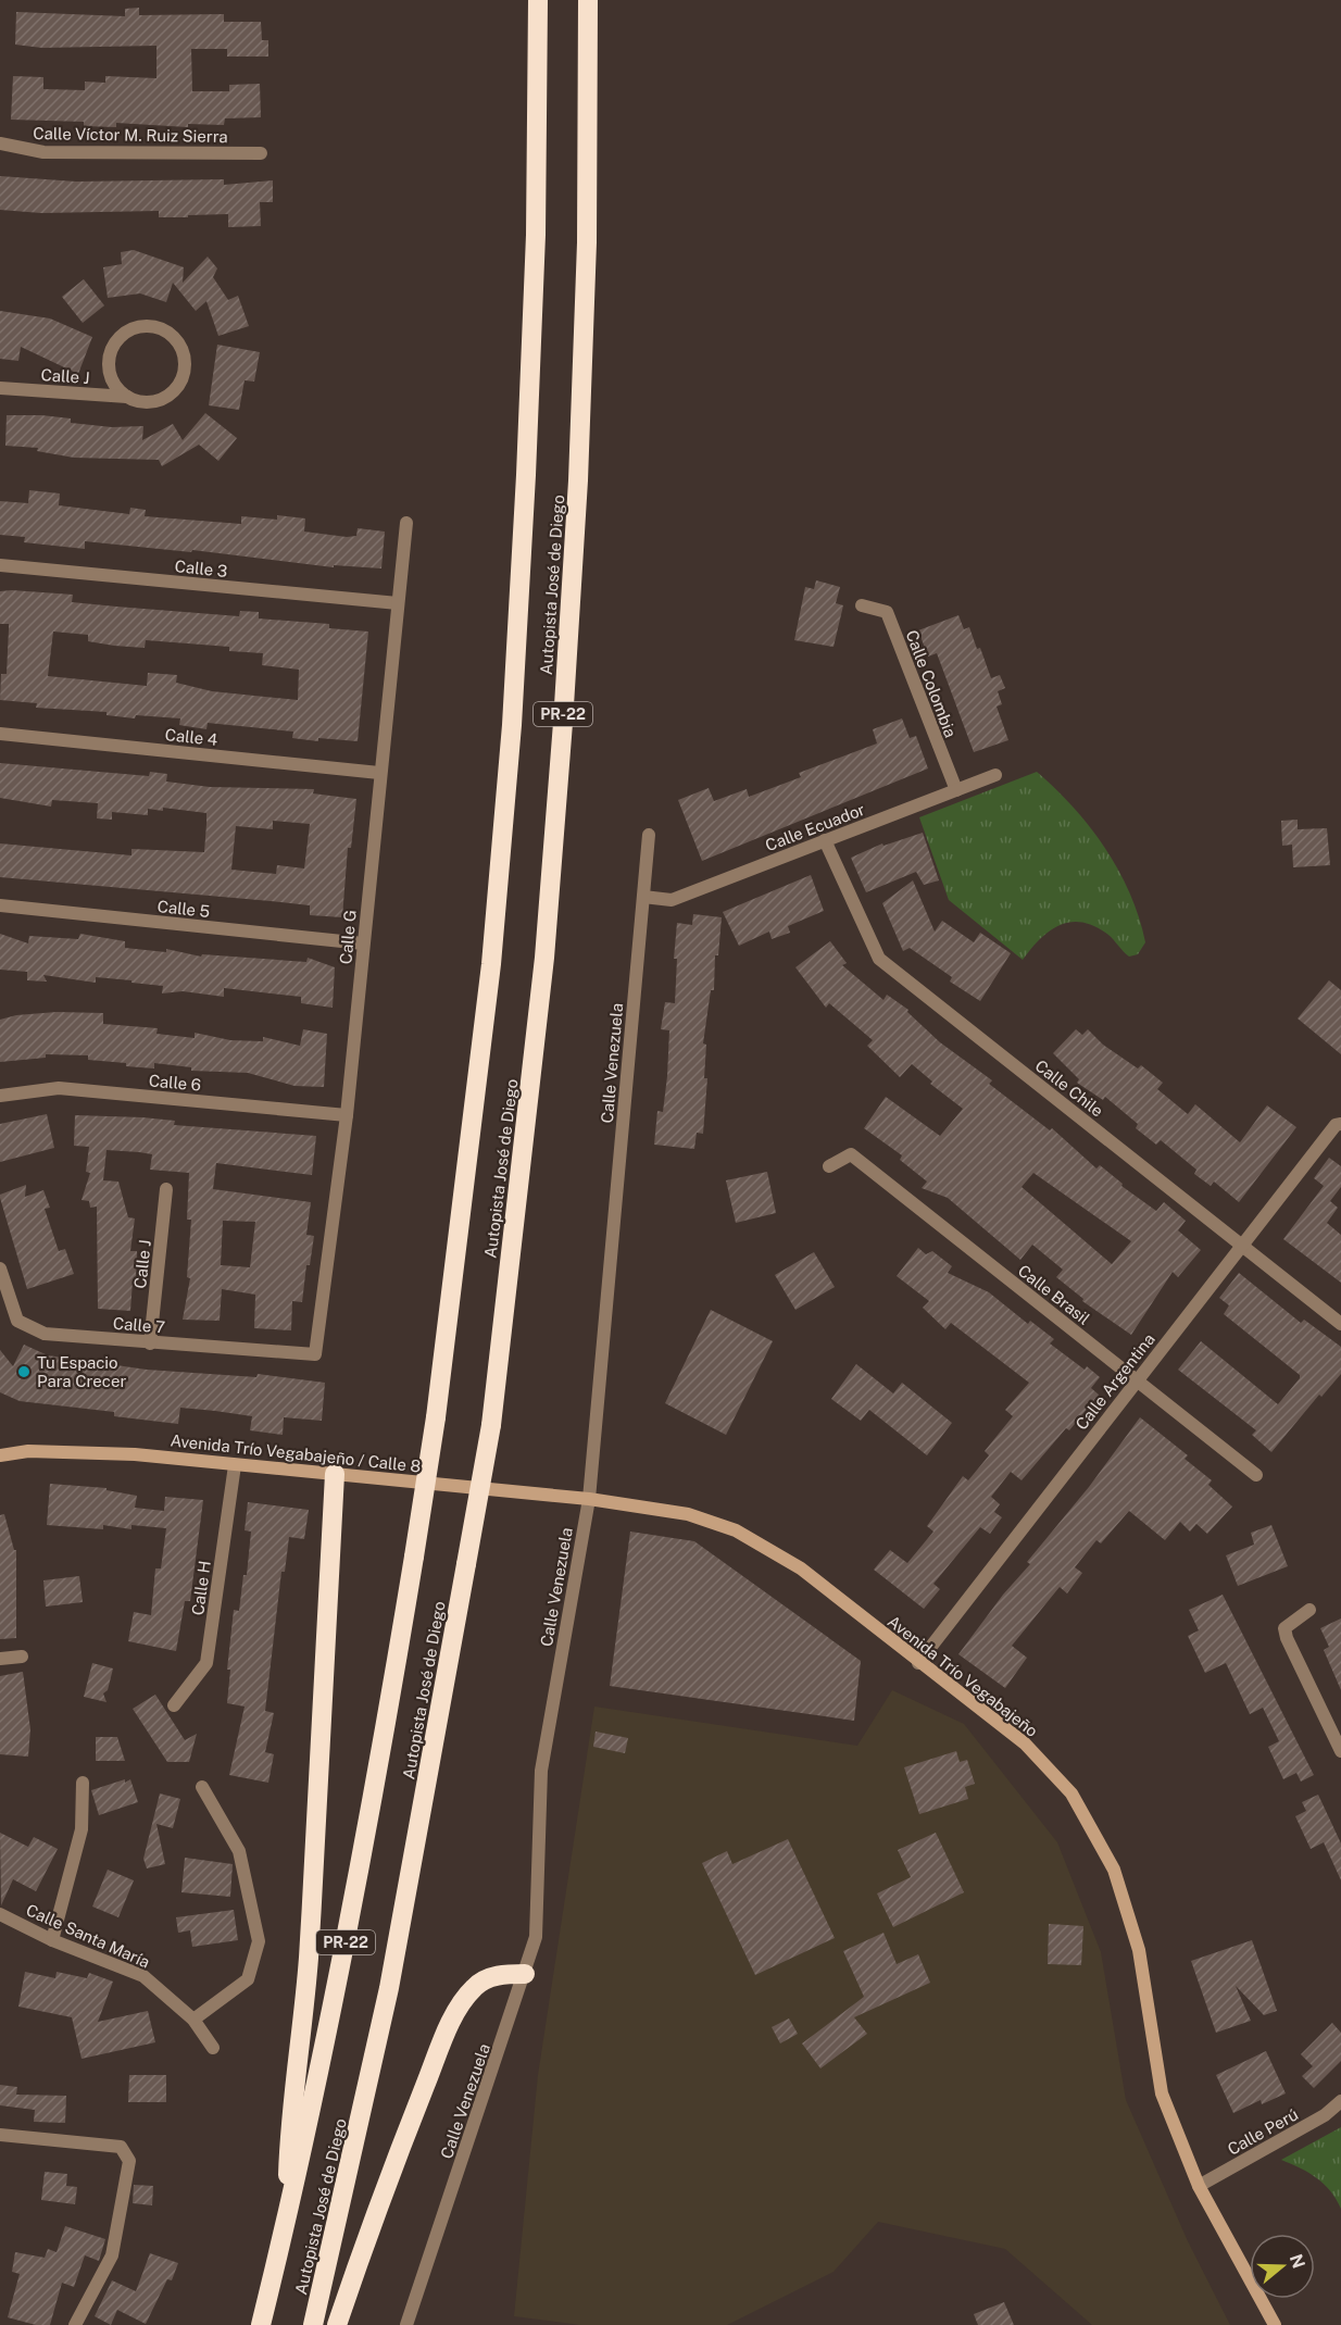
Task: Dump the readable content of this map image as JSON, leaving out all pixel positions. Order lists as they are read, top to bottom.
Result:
{
  "streets": {
    "highway": ["Autopista José de Diego", "PR-22"],
    "street": [
      "Calle Víctor M. Ruiz Sierra",
      "Calle J",
      "Calle 3",
      "Calle Colombia",
      "Calle 4",
      "Calle Ecuador",
      "Calle 5",
      "Calle G",
      "Calle Venezuela",
      "Calle 6",
      "Calle Chile",
      "Calle Brasil",
      "Calle 7",
      "Calle Argentina",
      "Avenida Trío Vegabajeño / Calle 8",
      "Calle H",
      "Avenida Trío Vegabajeño",
      "Calle Santa María",
      "Calle Perú"
    ]
  },
  "crossings": [
    ["Calle J", "Calle 7"],
    ["Calle 3", "Calle G"],
    ["Calle Colombia", "Calle Ecuador"],
    ["Calle 4", "Calle G"],
    ["Calle Ecuador", "Calle Venezuela"],
    ["Calle Ecuador", "Calle Chile"],
    ["Calle 5", "Calle G"],
    ["Calle G", "Calle 6"],
    ["Calle G", "Calle 7"],
    ["Calle Venezuela", "Avenida Trío Vegabajeño / Calle 8"],
    ["Calle Venezuela", "Avenida Trío Vegabajeño"],
    ["Calle Chile", "Calle Argentina"],
    ["Calle Brasil", "Calle Argentina"],
    ["Calle Argentina", "Avenida Trío Vegabajeño"],
    ["Avenida Trío Vegabajeño / Calle 8", "Calle H"],
    ["Avenida Trío Vegabajeño / Calle 8", "Avenida Trío Vegabajeño"],
    ["Avenida Trío Vegabajeño", "Calle Perú"]
  ],
  "places": ["Tu Espacio Para Crecer"],
  "north": "right"
}
